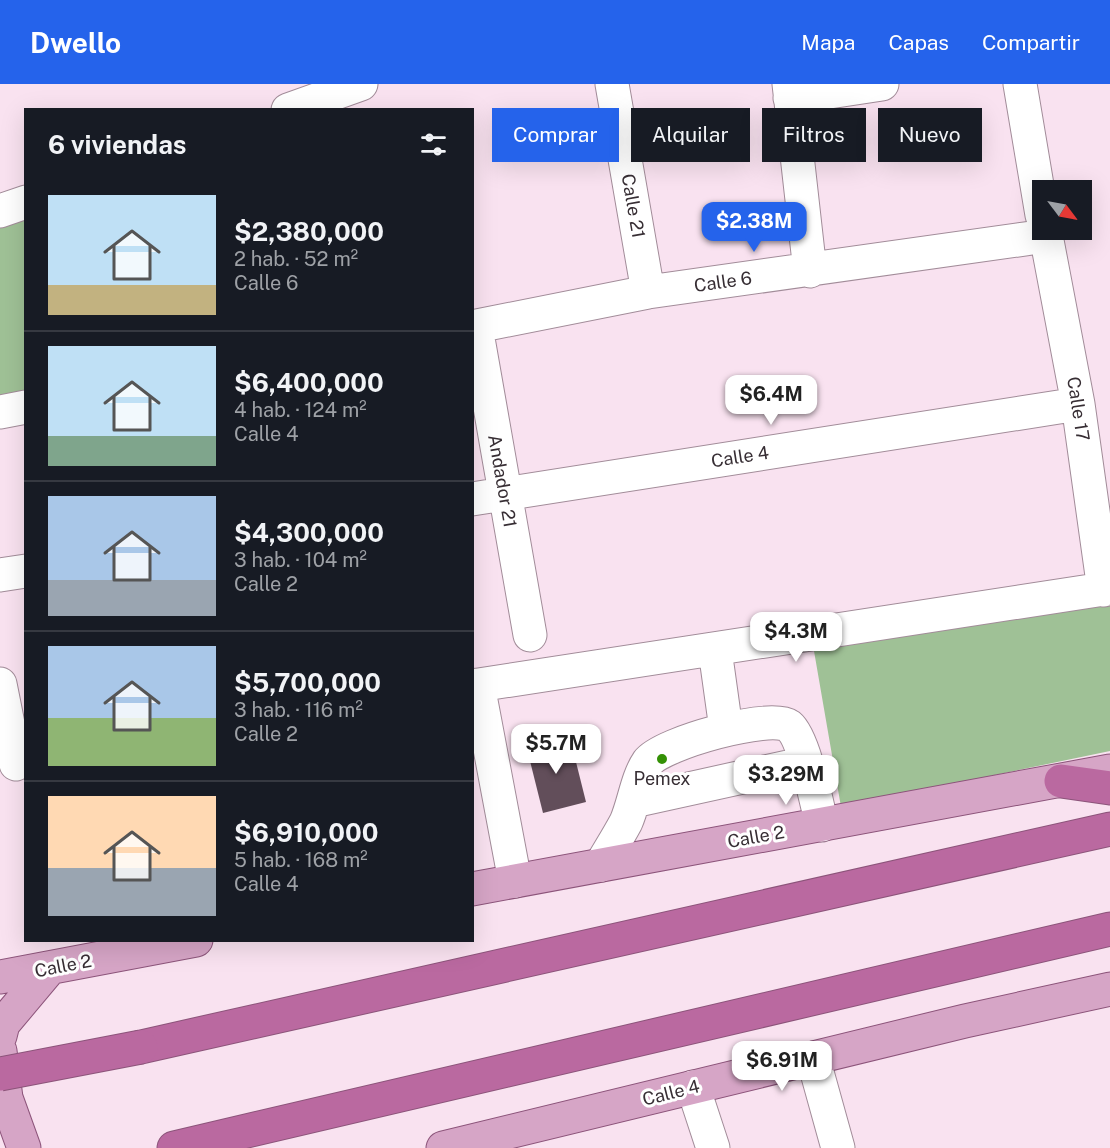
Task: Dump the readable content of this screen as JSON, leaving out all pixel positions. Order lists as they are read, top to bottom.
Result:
{
  "streets": {
    "main road": ["Calle 4", "Calle 2"],
    "street": [
      "Calle 21",
      "Calle 6",
      "Calle 17",
      "Andador 21"
    ]
  },
  "crossings": [
    ["Calle 21", "Calle 6"],
    ["Calle 6", "Andador 21"],
    ["Calle 17", "Calle 4"],
    ["Calle 4", "Andador 21"]
  ],
  "places": ["Pemex"],
  "north": "bottom right",
  "page": {
    "header": "Dwello",
    "nav": ["Mapa", "Capas", "Compartir"],
    "chip": [
      "Comprar",
      "Alquilar",
      "Filtros",
      "Nuevo"
    ],
    "heading": "6 viviendas",
    "list": [
      {
        "name": "$2,380,000",
        "note": "2 hab. · 52 m² · Calle 6"
      },
      {
        "name": "$6,400,000",
        "note": "4 hab. · 124 m² · Calle 4"
      },
      {
        "name": "$4,300,000",
        "note": "3 hab. · 104 m² · Calle 2"
      },
      {
        "name": "$5,700,000",
        "note": "3 hab. · 116 m² · Calle 2"
      },
      {
        "name": "$6,910,000",
        "note": "5 hab. · 168 m² · Calle 4"
      }
    ],
    "price": [
      "$2.38M",
      "$6.4M",
      "$4.3M",
      "$5.7M",
      "$3.29M",
      "$6.91M"
    ]
  }
}
